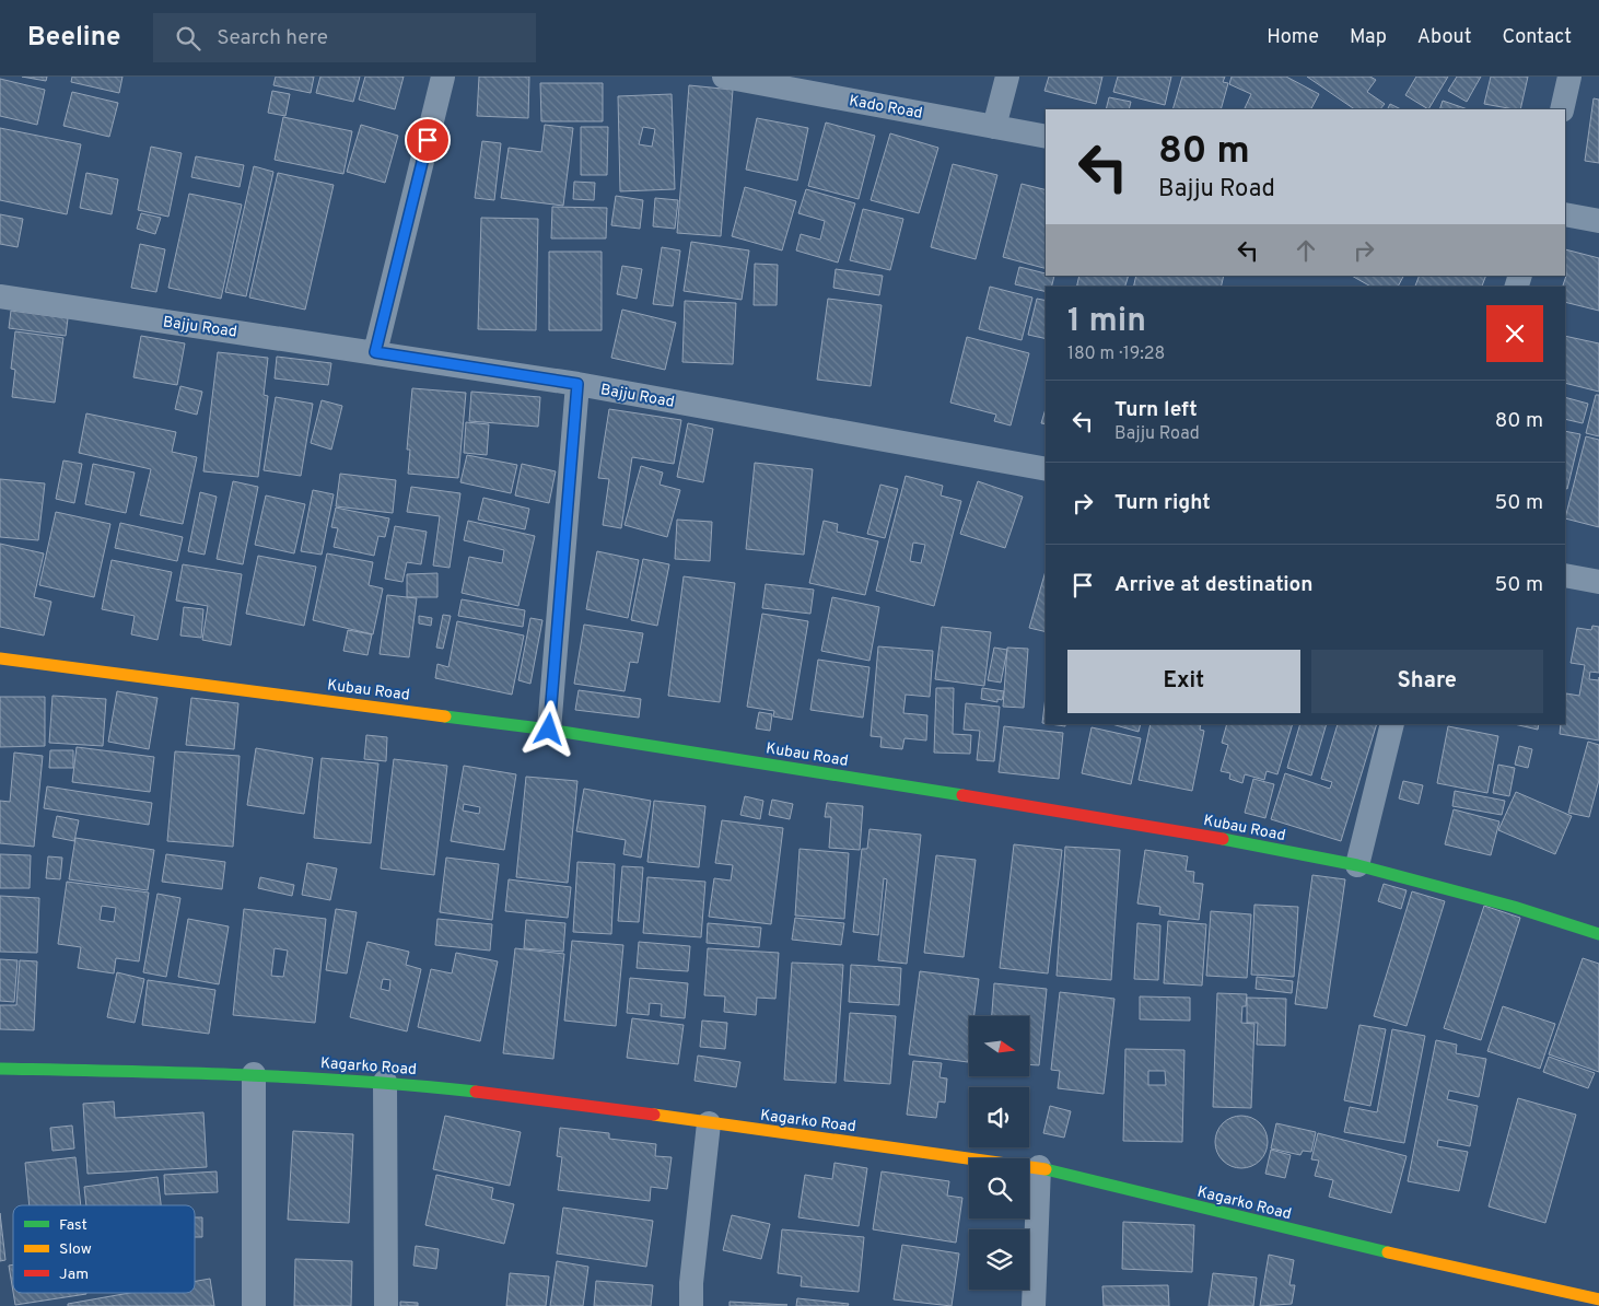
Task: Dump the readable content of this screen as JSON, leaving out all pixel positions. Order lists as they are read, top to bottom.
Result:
{
  "streets": {
    "street": [
      "Kado Road",
      "Bajju Road",
      "Kubau Road",
      "Kagarko Road"
    ]
  },
  "legend": ["Fast", "Slow", "Jam"],
  "north": "right",
  "page": {
    "header": "Beeline",
    "search": "Search here",
    "nav": [
      "Home",
      "Map",
      "About",
      "Contact"
    ],
    "turn": ["80 m", "Bajju Road"],
    "heading": ["1 min", "180 m · 19:28"],
    "list": [
      {
        "name": "Turn left",
        "note": "Bajju Road",
        "value": "80 m"
      },
      {
        "name": "Turn right",
        "value": "50 m"
      },
      {
        "name": "Arrive at destination",
        "value": "50 m"
      }
    ],
    "buttons": ["Exit", "Share"]
  }
}
